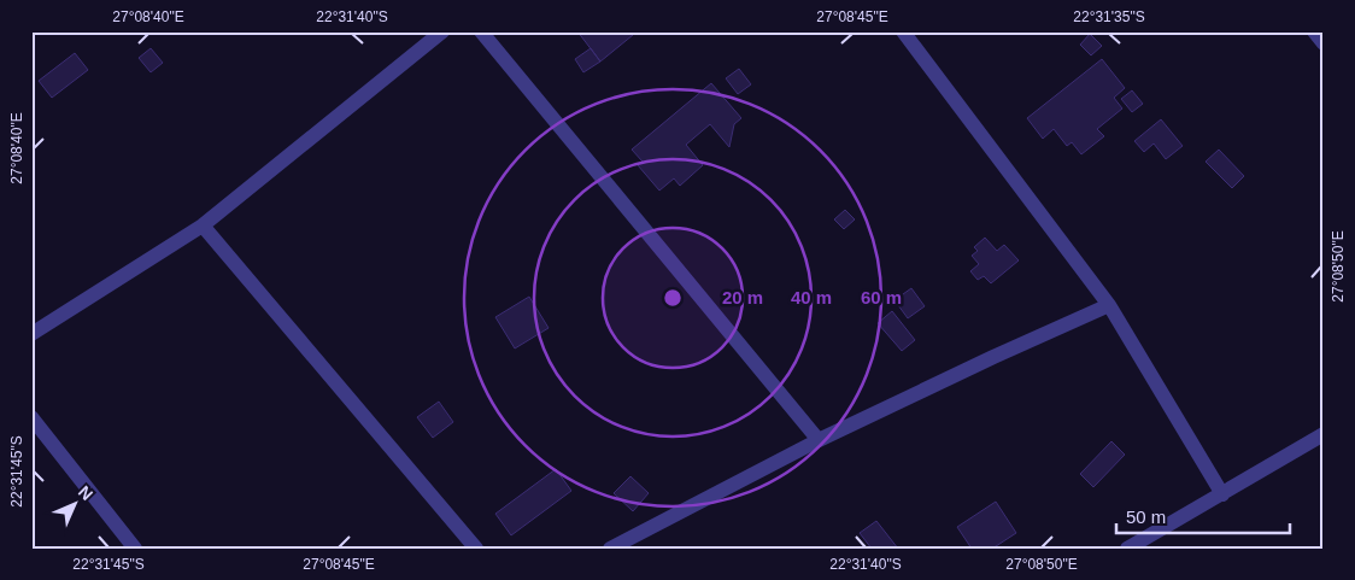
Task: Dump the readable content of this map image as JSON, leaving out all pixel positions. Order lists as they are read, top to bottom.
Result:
{
  "scale_bar": "50 m",
  "north": "top right",
  "coordinates": [
    "27°08'40\"E",
    "22°31'40\"S",
    "27°08'45\"E",
    "22°31'35\"S",
    "27°08'50\"E",
    "22°31'45\"S"
  ],
  "rings": ["20 m", "40 m", "60 m"]
}
